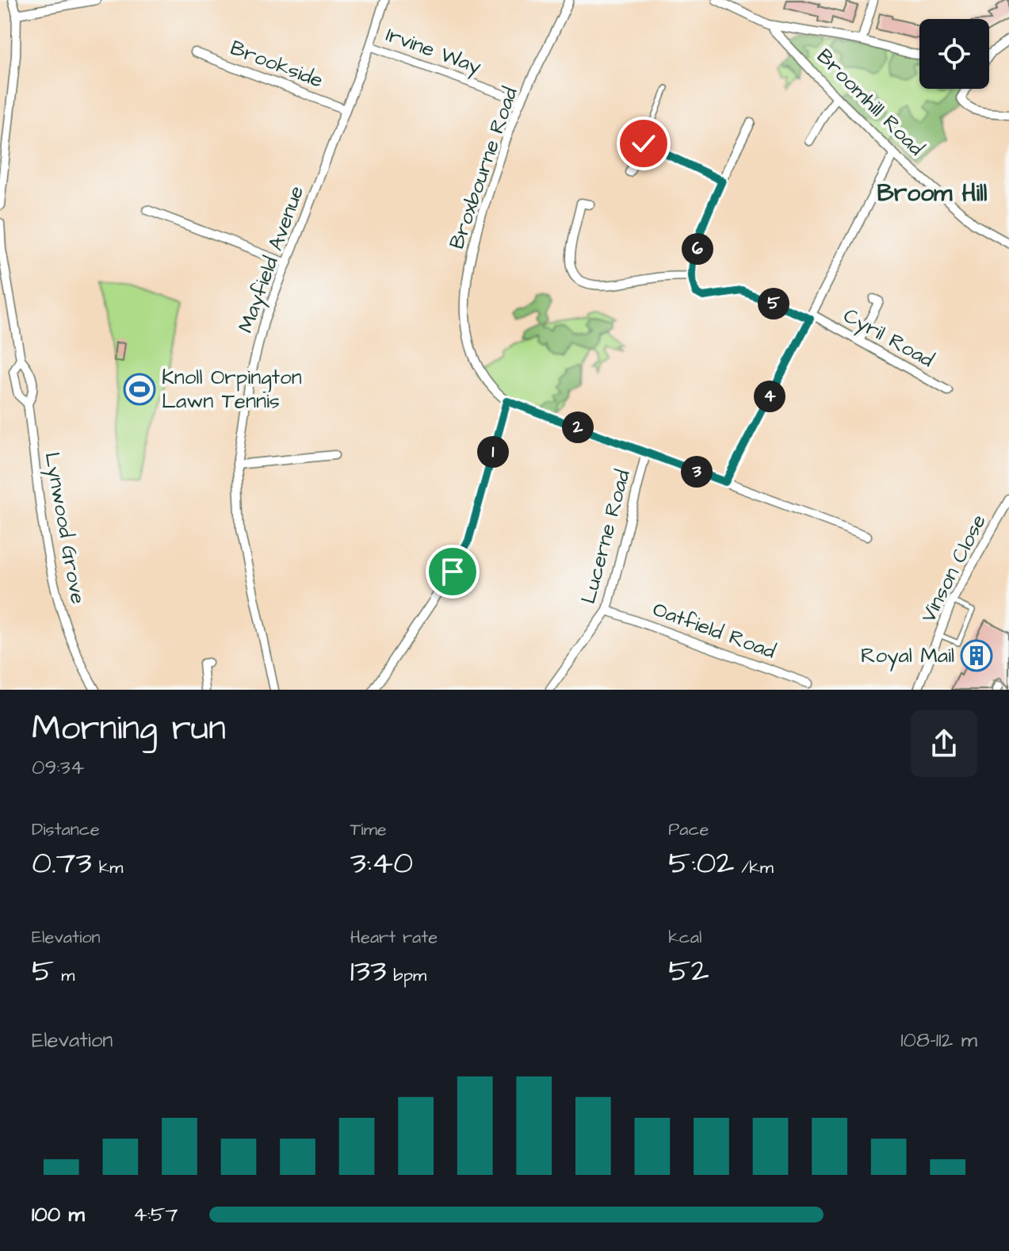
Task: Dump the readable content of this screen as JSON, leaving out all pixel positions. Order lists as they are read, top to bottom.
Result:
{
  "streets": {
    "street": [
      "Irvine Way",
      "Brookside",
      "Broomhill Road",
      "Broxbourne Road",
      "Mayfield Avenue",
      "Cyril Road",
      "Lynwood Grove",
      "Lucerne Road",
      "Vinson Close",
      "Oatfield Road"
    ]
  },
  "crossings": [
    ["Irvine Way", "Broxbourne Road"],
    ["Irvine Way", "Mayfield Avenue"],
    ["Brookside", "Mayfield Avenue"],
    ["Lucerne Road", "Oatfield Road"]
  ],
  "districts": ["Broom Hill"],
  "places": {
    "sports": ["Knoll Orpington Lawn Tennis"],
    "building": ["Royal Mail"]
  },
  "page": {
    "pins": [
      "6",
      "5",
      "4",
      "2",
      "1",
      "3"
    ],
    "heading": ["Morning run", "09:34"],
    "stats": [
      ["Distance", "0.73 km"],
      ["Time", "3:40"],
      ["Pace", "5:02 /km"],
      ["Elevation", "5 m"],
      ["Heart rate", "133 bpm"],
      ["kcal", "52"]
    ],
    "chart": ["Elevation", "108–112 m"],
    "list": [
      {
        "name": "100 m",
        "note": "4:57"
      }
    ]
  }
}
